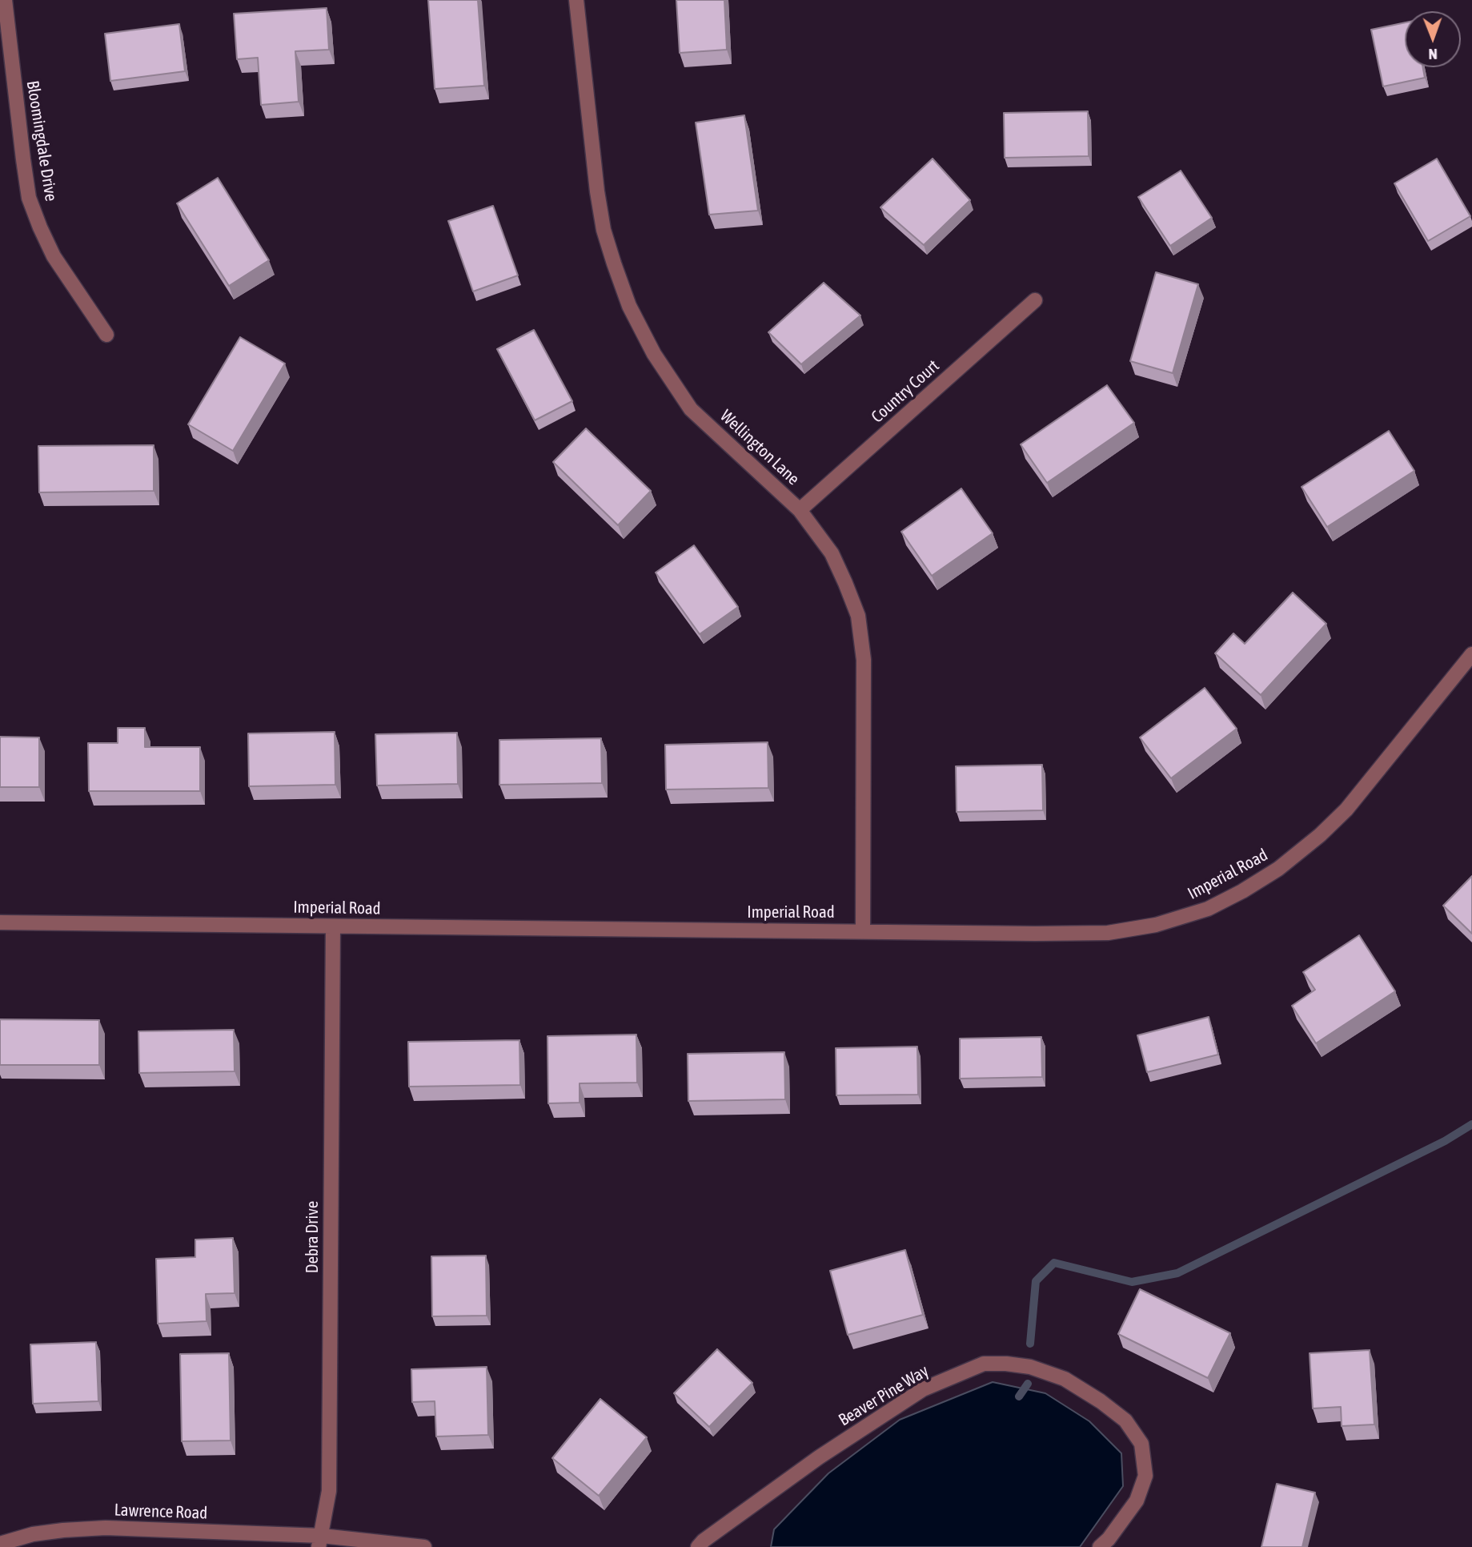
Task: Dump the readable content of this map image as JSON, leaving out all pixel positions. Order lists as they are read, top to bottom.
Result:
{
  "streets": {
    "street": [
      "Bloomingdale Drive",
      "Country Court",
      "Wellington Lane",
      "Imperial Road",
      "Debra Drive",
      "Beaver Pine Way",
      "Lawrence Road"
    ]
  },
  "crossings": [
    ["Country Court", "Wellington Lane"],
    ["Wellington Lane", "Imperial Road"],
    ["Imperial Road", "Debra Drive"],
    ["Debra Drive", "Lawrence Road"]
  ],
  "north": "bottom"
}
